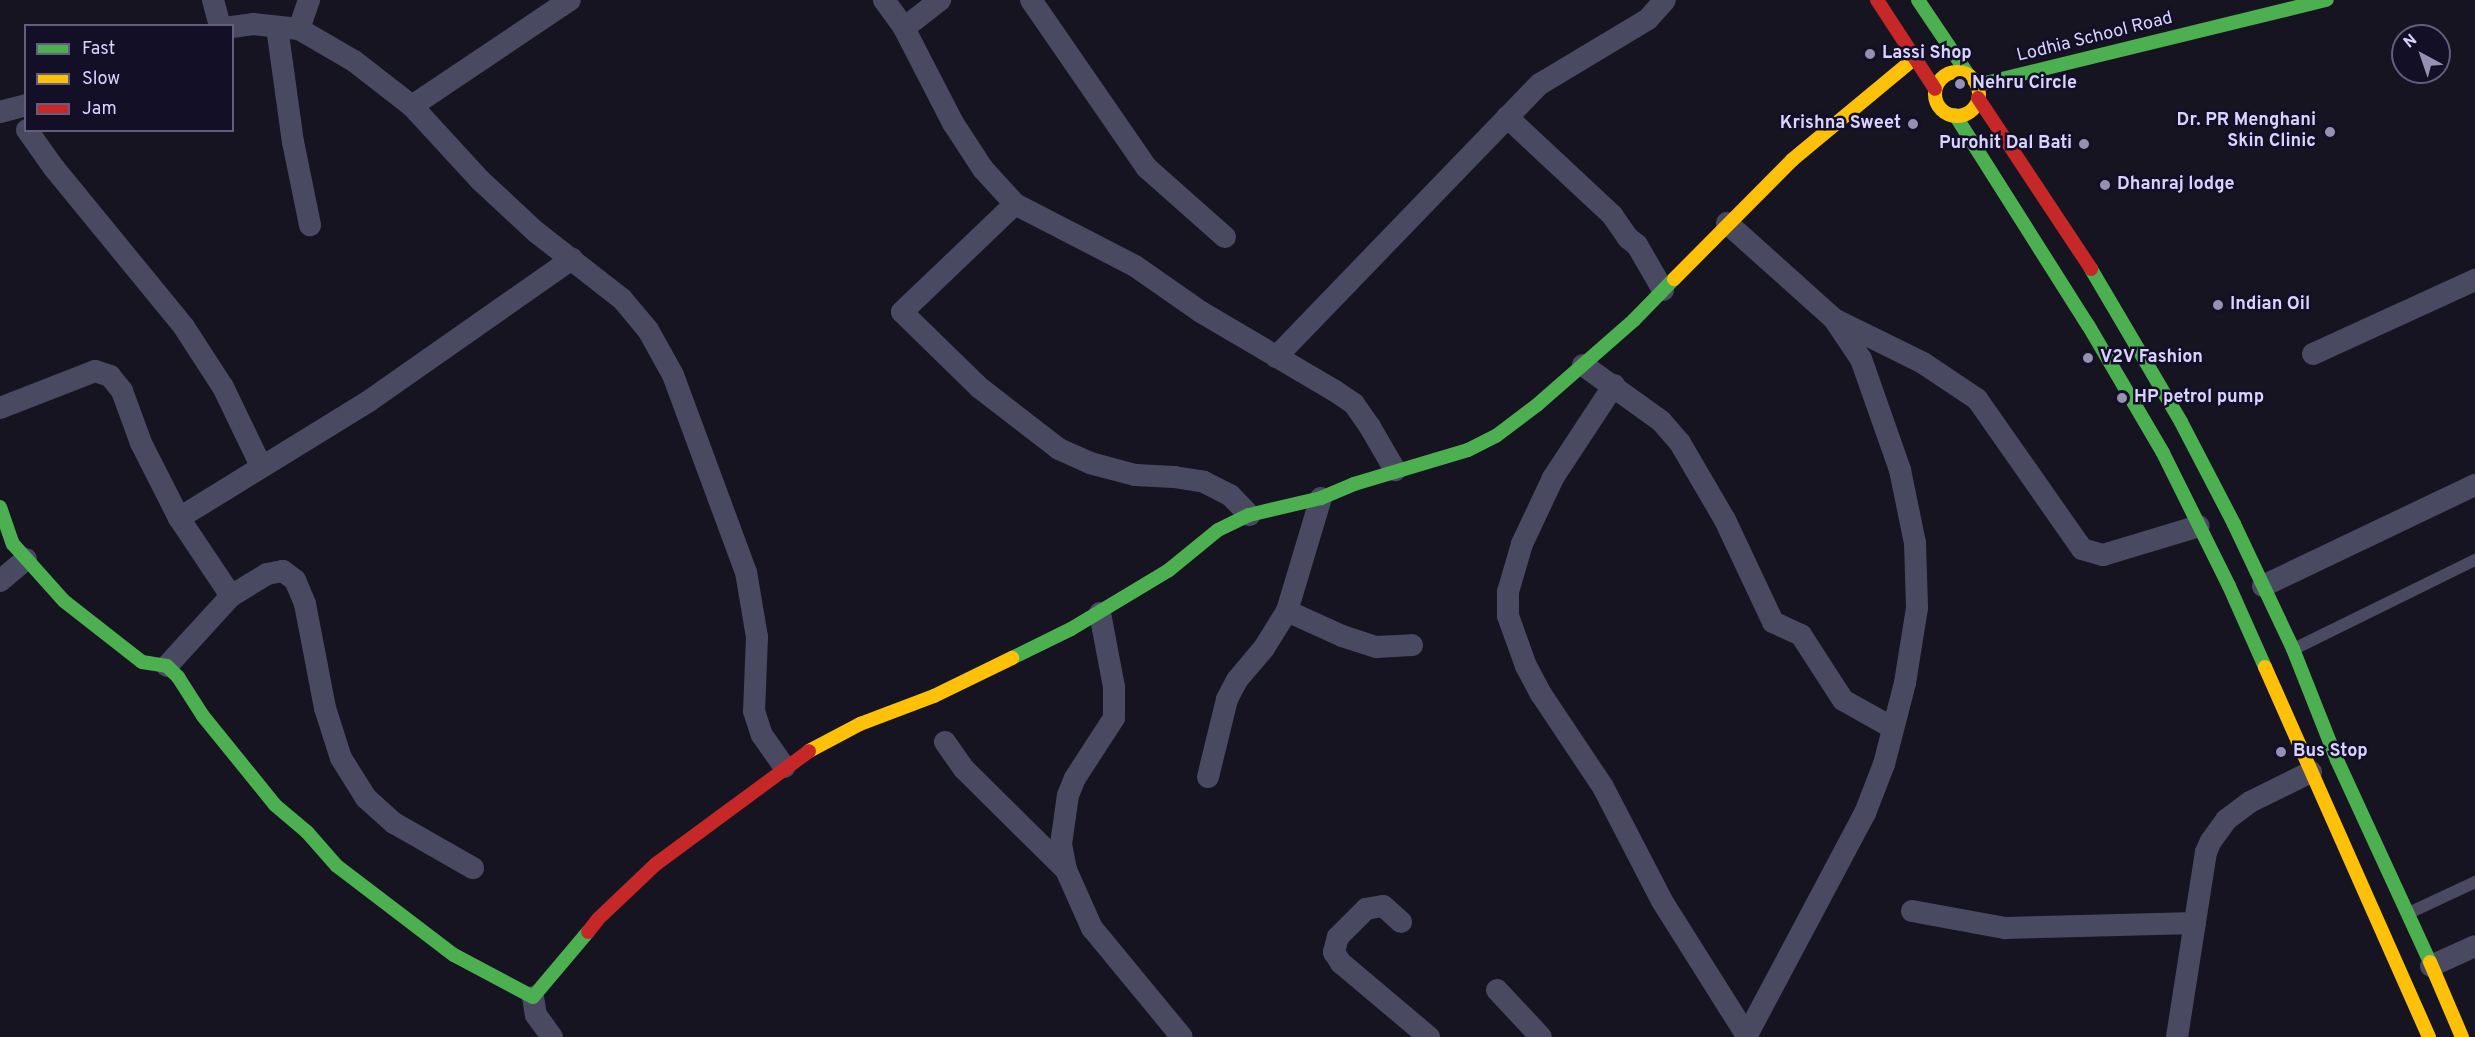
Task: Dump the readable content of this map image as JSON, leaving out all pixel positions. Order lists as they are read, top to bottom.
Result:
{
  "streets": {
    "street": ["Lodhia School Road"]
  },
  "places": [
    "Lassi Shop",
    "Nehru Circle",
    "Krishna Sweet",
    "Dr. PR Menghani Skin Clinic",
    "Purohit Dal Bati",
    "Dhanraj lodge",
    "Indian Oil",
    "V2V Fashion",
    "HP petrol pump",
    "Bus Stop"
  ],
  "legend": ["Fast", "Slow", "Jam"],
  "north": "top left"
}
